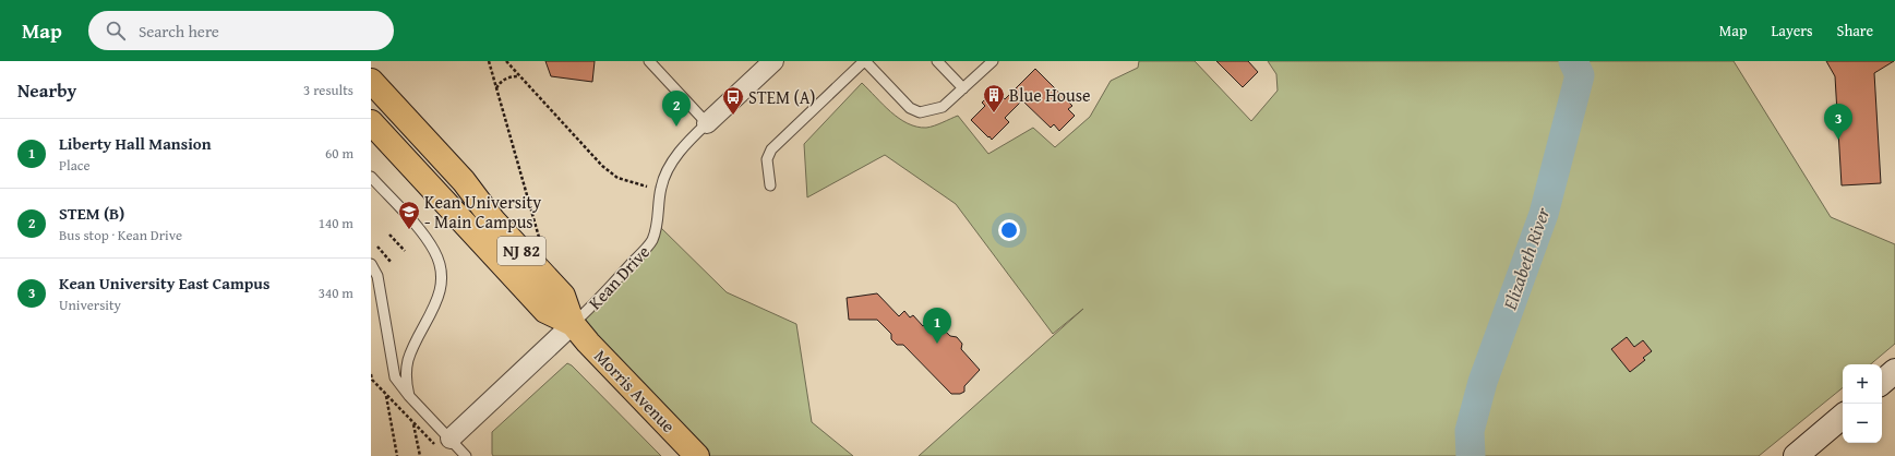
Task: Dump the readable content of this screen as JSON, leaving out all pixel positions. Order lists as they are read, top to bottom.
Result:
{
  "streets": {
    "main road": ["NJ 82", "Morris Avenue"],
    "street": ["Kean Drive"]
  },
  "crossings": [
    ["Kean Drive", "Morris Avenue"]
  ],
  "water": ["Elizabeth River"],
  "places": {
    "building": ["Blue House"],
    "bus stop": ["STEM (A)"],
    "school or university": ["Kean University - Main Campus"]
  },
  "page": {
    "header": "Map",
    "search": "Search here",
    "nav": ["Map", "Layers", "Share"],
    "heading": ["Nearby", "3 results"],
    "pins": ["2", "3", "1"],
    "list": [
      {
        "mark": "1",
        "name": "Liberty Hall Mansion",
        "note": "Place",
        "value": "60 m"
      },
      {
        "mark": "2",
        "name": "STEM (B)",
        "note": "Bus stop · Kean Drive",
        "value": "140 m"
      },
      {
        "mark": "3",
        "name": "Kean University East Campus",
        "note": "University",
        "value": "340 m"
      }
    ],
    "map_buttons": ["+", "−"]
  }
}
